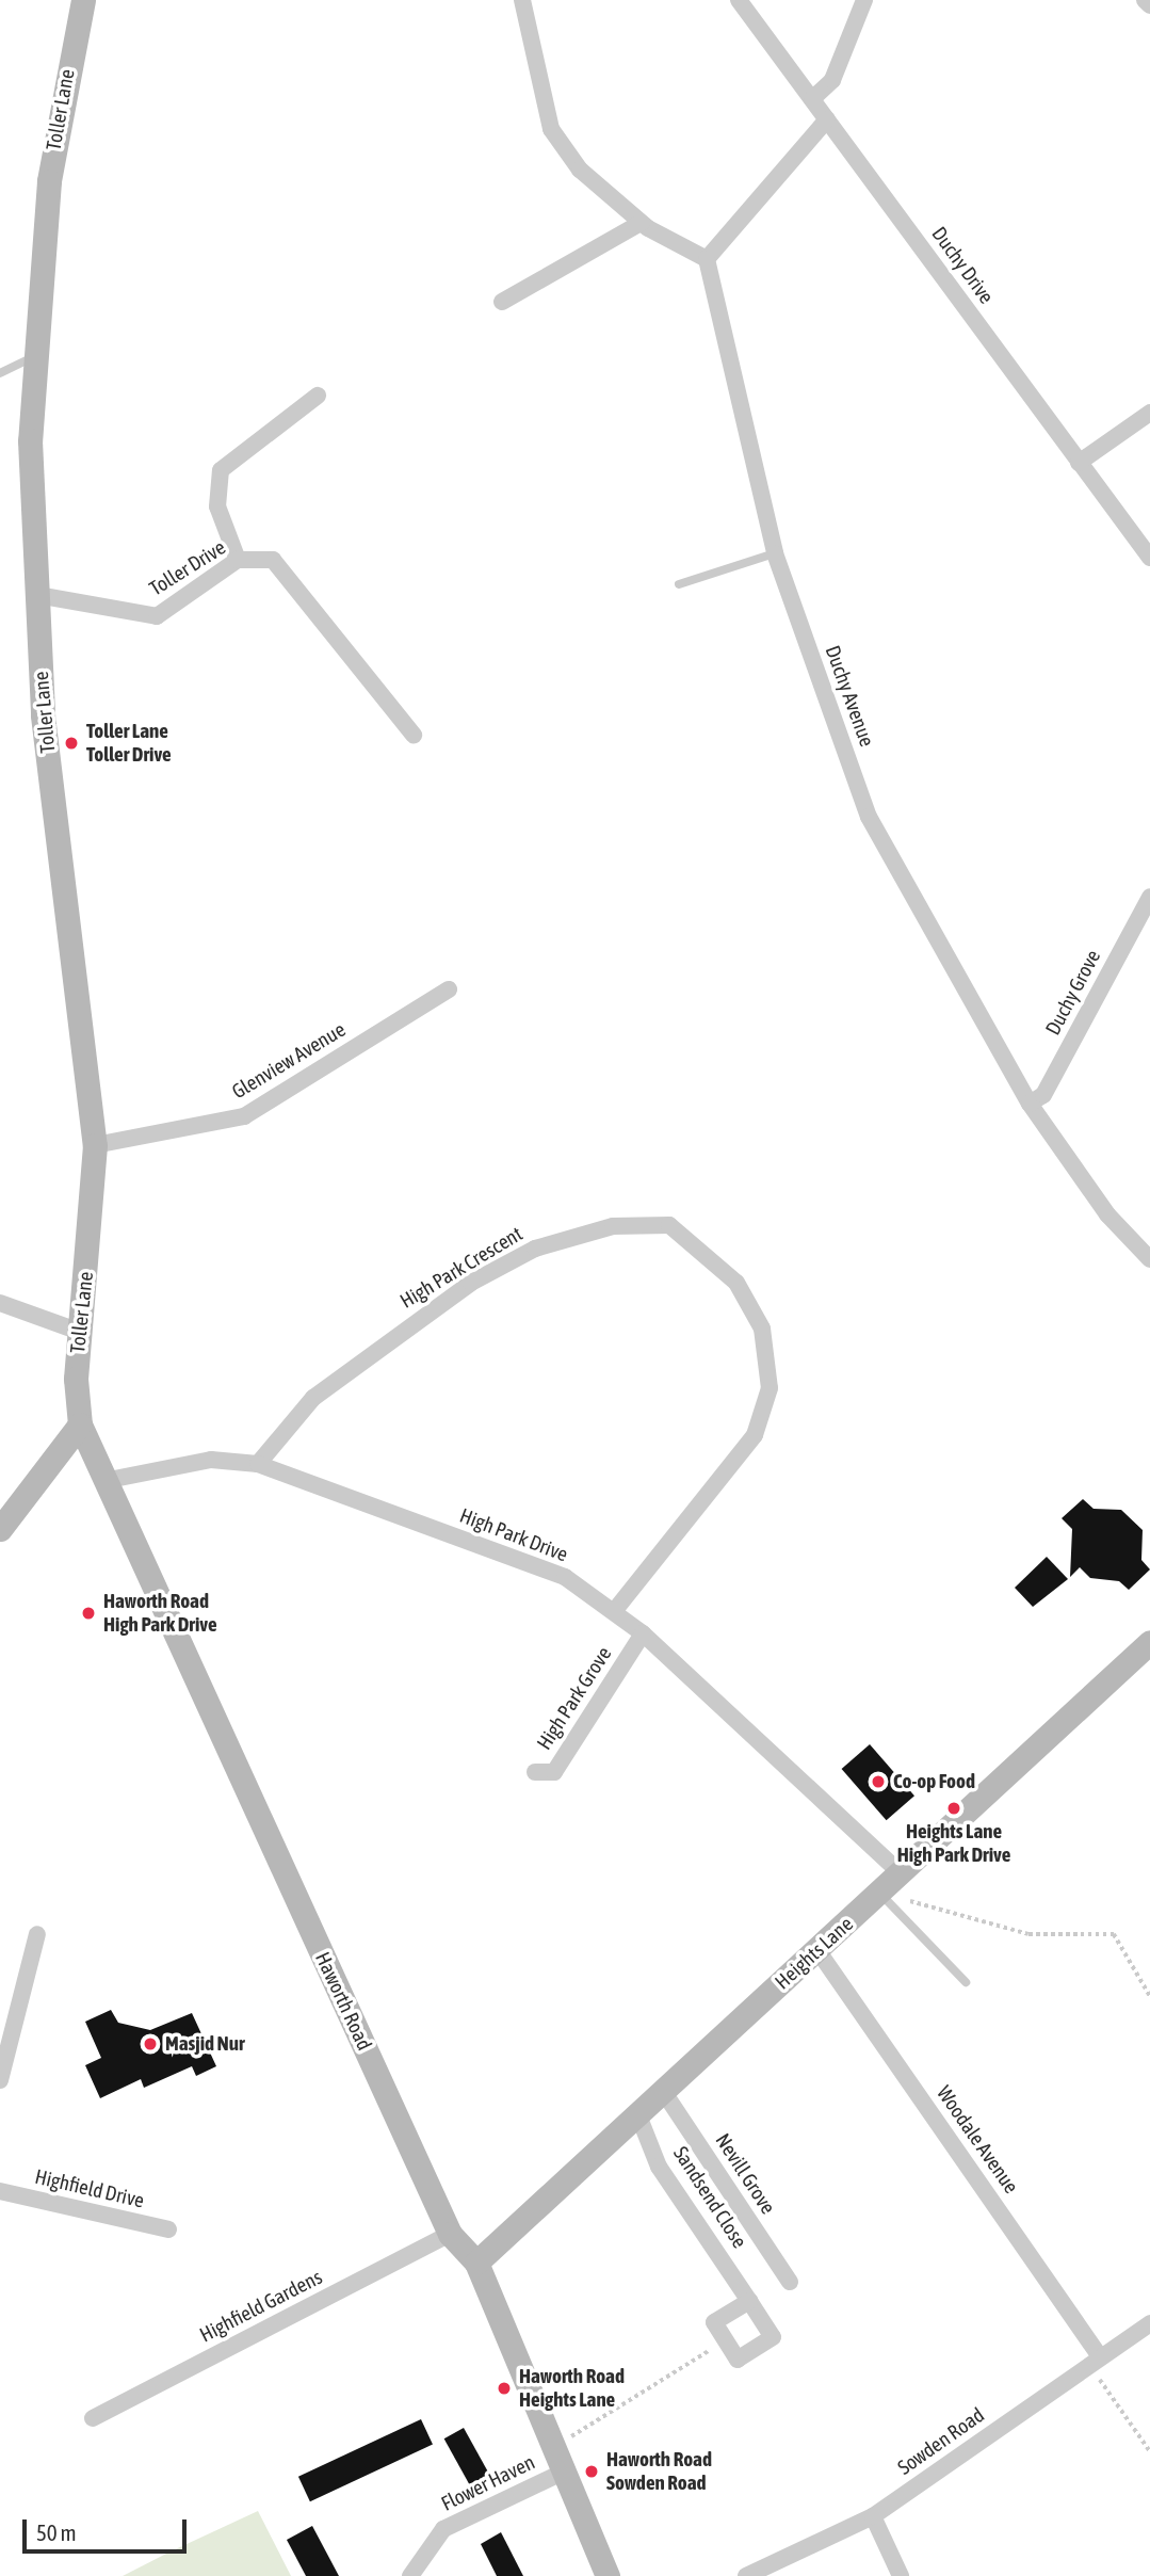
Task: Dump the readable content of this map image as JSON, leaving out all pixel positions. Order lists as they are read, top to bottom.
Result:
{
  "streets": {
    "main road": ["Toller Lane", "Heights Lane", "Haworth Road"],
    "street": [
      "Duchy Drive",
      "Toller Drive",
      "Duchy Avenue",
      "Duchy Grove",
      "Glenview Avenue",
      "High Park Crescent",
      "High Park Drive",
      "High Park Grove",
      "Woodale Avenue",
      "Nevill Grove",
      "Highfield Drive",
      "Sandsend Close",
      "Highfield Gardens",
      "Sowden Road",
      "Flower Haven"
    ]
  },
  "crossings": [
    ["Toller Lane", "Toller Drive"],
    ["Toller Lane", "Glenview Avenue"],
    ["Toller Lane", "Haworth Road"],
    ["Duchy Avenue", "Duchy Grove"],
    ["High Park Crescent", "High Park Drive"],
    ["High Park Drive", "High Park Grove"],
    ["High Park Drive", "Heights Lane"],
    ["High Park Drive", "Haworth Road"],
    ["Heights Lane", "Haworth Road"],
    ["Heights Lane", "Woodale Avenue"],
    ["Heights Lane", "Nevill Grove"],
    ["Heights Lane", "Sandsend Close"],
    ["Haworth Road", "Highfield Gardens"],
    ["Haworth Road", "Flower Haven"],
    ["Woodale Avenue", "Sowden Road"]
  ],
  "places": [
    "Toller Lane Toller Drive",
    "Haworth Road High Park Drive",
    "Co-op Food",
    "Heights Lane High Park Drive",
    "Masjid Nur",
    "Haworth Road Heights Lane",
    "Haworth Road Sowden Road"
  ],
  "scale_bar": "50 m"
}
